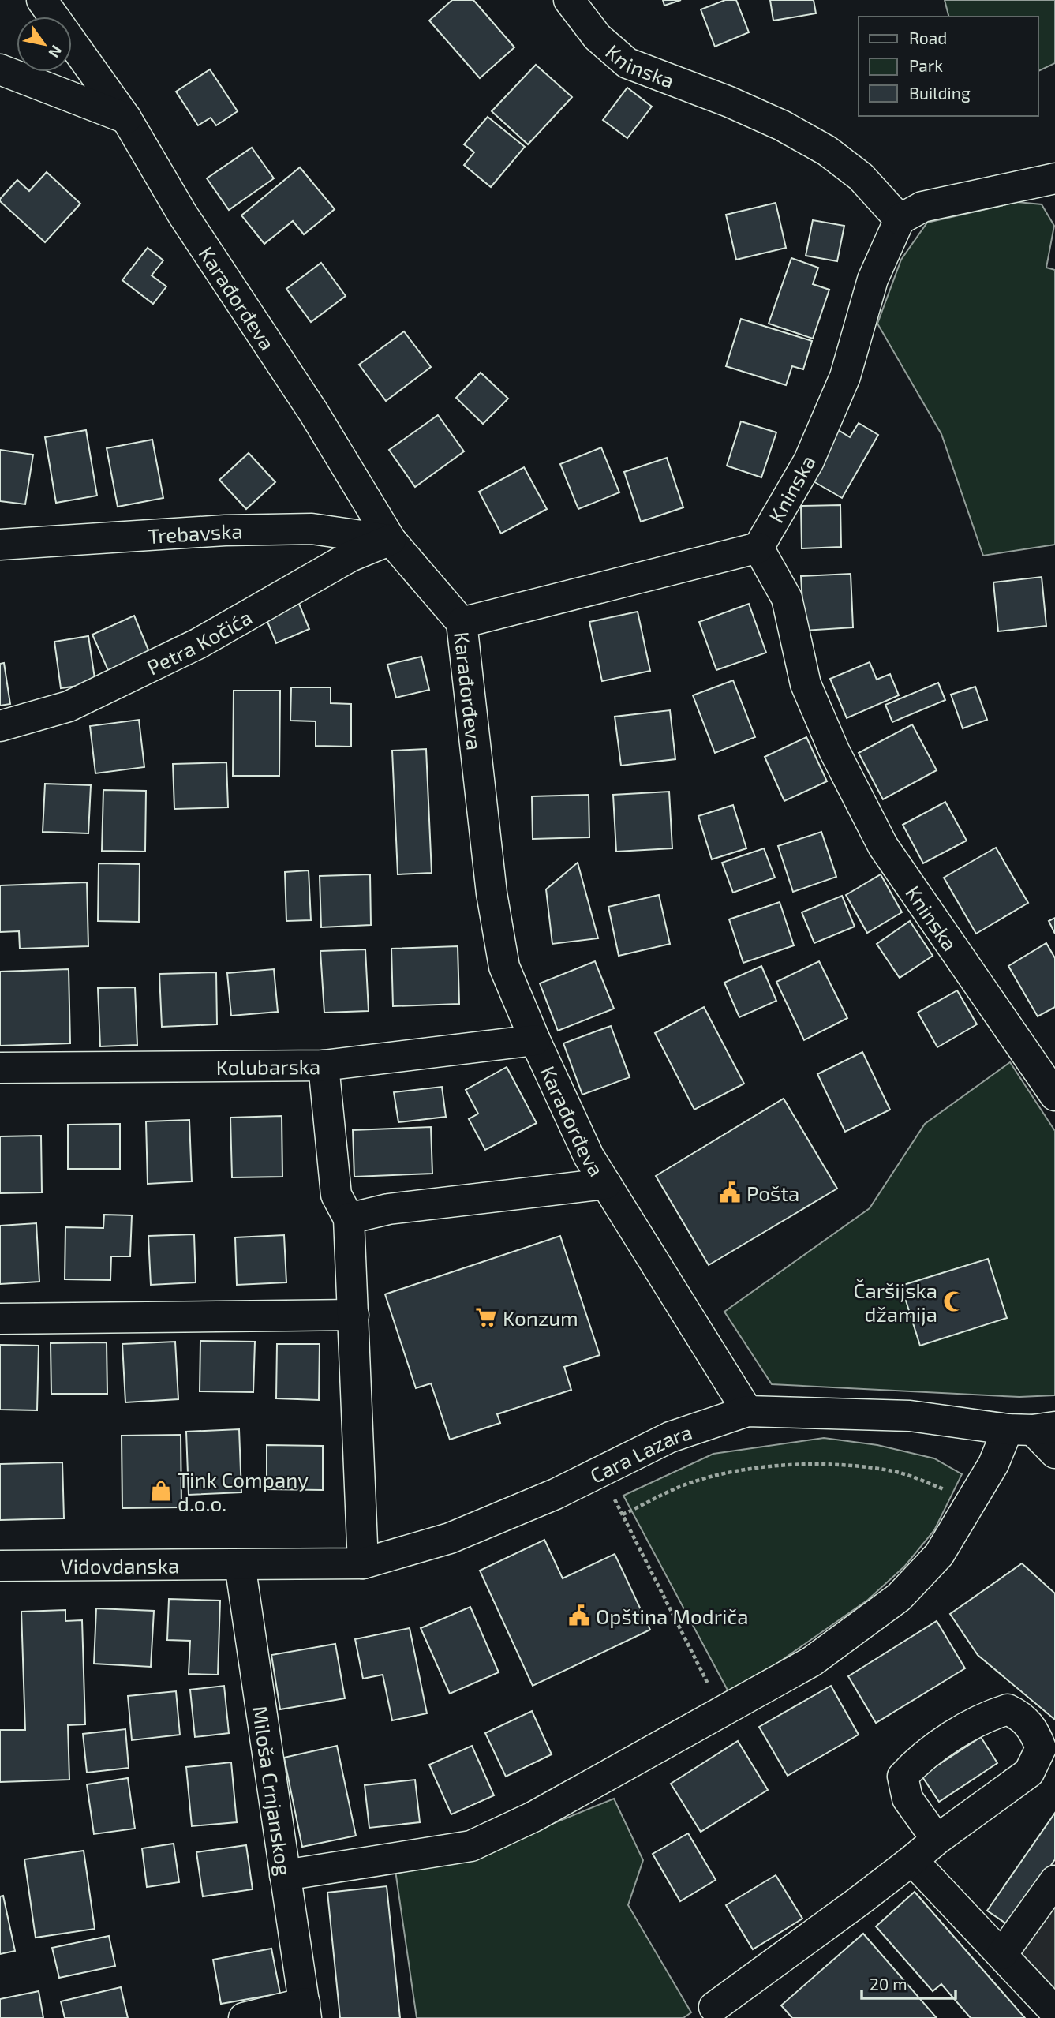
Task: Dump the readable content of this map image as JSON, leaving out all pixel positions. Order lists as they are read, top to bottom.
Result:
{
  "streets": {
    "street": [
      "Kninska",
      "Karađorđeva",
      "Trebavska",
      "Petra Kočića",
      "Kolubarska",
      "Cara Lazara",
      "Vidovdanska",
      "Miloša Crnjanskog"
    ]
  },
  "crossings": [
    ["Karađorđeva", "Trebavska"],
    ["Karađorđeva", "Petra Kočića"],
    ["Karađorđeva", "Kolubarska"],
    ["Karađorđeva", "Cara Lazara"],
    ["Trebavska", "Petra Kočića"],
    ["Cara Lazara", "Vidovdanska"],
    ["Cara Lazara", "Miloša Crnjanskog"],
    ["Vidovdanska", "Miloša Crnjanskog"]
  ],
  "places": {
    "public building": ["Pošta", "Opština Modriča"],
    "mosque": ["Čaršijska džamija"],
    "supermarket": ["Konzum"],
    "shop": ["Tink Company d.o.o."]
  },
  "legend": ["Road", "Park", "Building"],
  "scale_bar": "20 m",
  "north": "bottom right"
}
